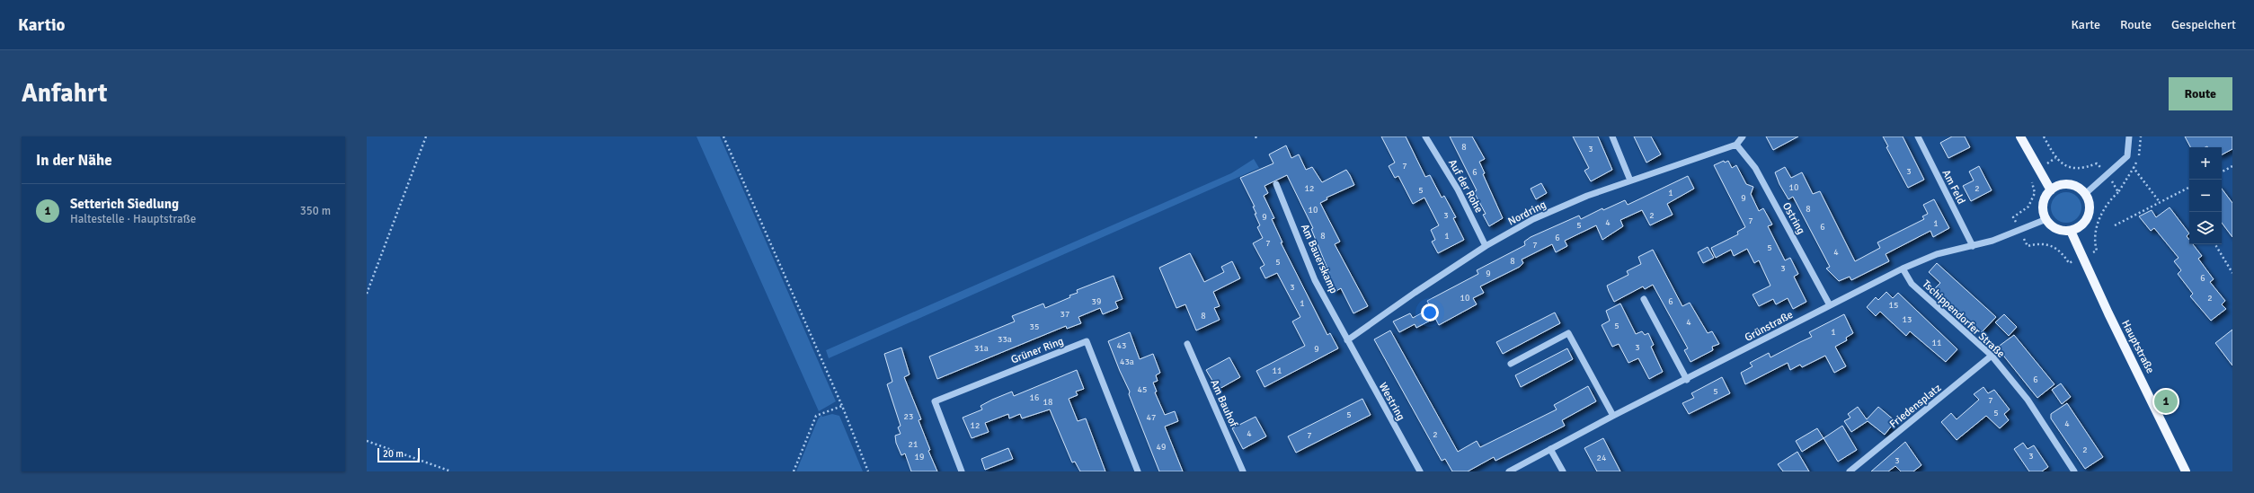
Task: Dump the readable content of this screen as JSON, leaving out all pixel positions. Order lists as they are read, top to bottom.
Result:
{
  "streets": {
    "main road": ["Hauptstraße"],
    "street": [
      "Auf der Rohe",
      "Am Feld",
      "Nordring",
      "Ostring",
      "Am Bauerskamp",
      "Tschippendorfer Straße",
      "Grünstraße",
      "Grüner Ring",
      "Westring",
      "Am Bauhof",
      "Friedensplatz"
    ]
  },
  "crossings": [
    ["Auf der Rohe", "Nordring"],
    ["Am Feld", "Grünstraße"],
    ["Nordring", "Ostring"],
    ["Nordring", "Am Bauerskamp"],
    ["Nordring", "Westring"],
    ["Ostring", "Grünstraße"],
    ["Am Bauerskamp", "Westring"],
    ["Tschippendorfer Straße", "Grünstraße"],
    ["Tschippendorfer Straße", "Friedensplatz"],
    ["Grünstraße", "Hauptstraße"]
  ],
  "house_numbers": [
    "8",
    "3",
    "7",
    "3",
    "6",
    "10",
    "12",
    "2",
    "5",
    "1",
    "9",
    "8",
    "10",
    "3",
    "2",
    "9",
    "7",
    "4",
    "1",
    "5",
    "6",
    "8",
    "1",
    "6",
    "7",
    "7",
    "5",
    "4",
    "8",
    "5",
    "3",
    "9",
    "6",
    "3",
    "10",
    "2",
    "39",
    "6",
    "1",
    "15",
    "37",
    "8",
    "13",
    "4",
    "5",
    "35",
    "1",
    "33a",
    "11",
    "43",
    "3",
    "31a",
    "9",
    "43a",
    "11",
    "6",
    "45",
    "5",
    "16",
    "7",
    "18",
    "5",
    "5",
    "23",
    "47",
    "4",
    "12",
    "4",
    "2",
    "7",
    "21",
    "49",
    "2",
    "3",
    "19",
    "24",
    "3"
  ],
  "scale_bar": "20 m",
  "page": {
    "header": "Kartio",
    "nav": ["Karte", "Route", "Gespeichert"],
    "buttons": "Route",
    "title": "Anfahrt",
    "heading": "In der Nähe",
    "map_buttons": ["+", "−"],
    "list": [
      {
        "mark": "1",
        "name": "Setterich Siedlung",
        "note": "Haltestelle · Hauptstraße",
        "value": "350 m"
      }
    ],
    "pins": "1",
    "scale": "20 m"
  }
}
